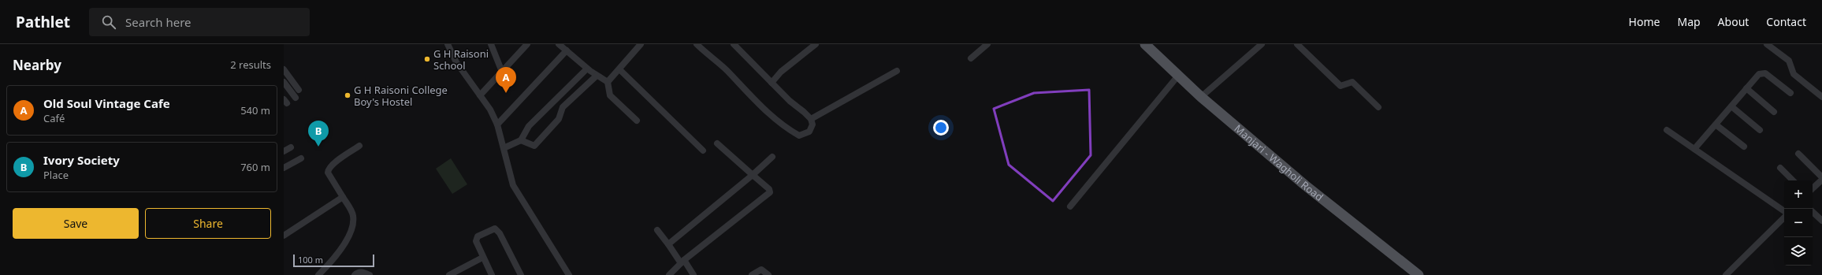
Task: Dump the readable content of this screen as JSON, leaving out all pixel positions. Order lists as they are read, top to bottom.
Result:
{
  "streets": {
    "main road": ["Manjari - Wagholi Road"]
  },
  "places": ["G H Raisoni School", "G H Raisoni College Boy's Hostel"],
  "scale_bar": "100 m",
  "page": {
    "header": "Pathlet",
    "search": "Search here",
    "nav": [
      "Home",
      "Map",
      "About",
      "Contact"
    ],
    "heading": ["Nearby", "2 results"],
    "pins": ["A", "B"],
    "list": [
      {
        "mark": "A",
        "name": "Old Soul Vintage Cafe",
        "note": "Café",
        "value": "540 m"
      },
      {
        "mark": "B",
        "name": "Ivory Society",
        "note": "Place",
        "value": "760 m"
      }
    ],
    "map_buttons": ["+", "−"],
    "buttons": ["Save", "Share"],
    "scale": "100 m"
  }
}
